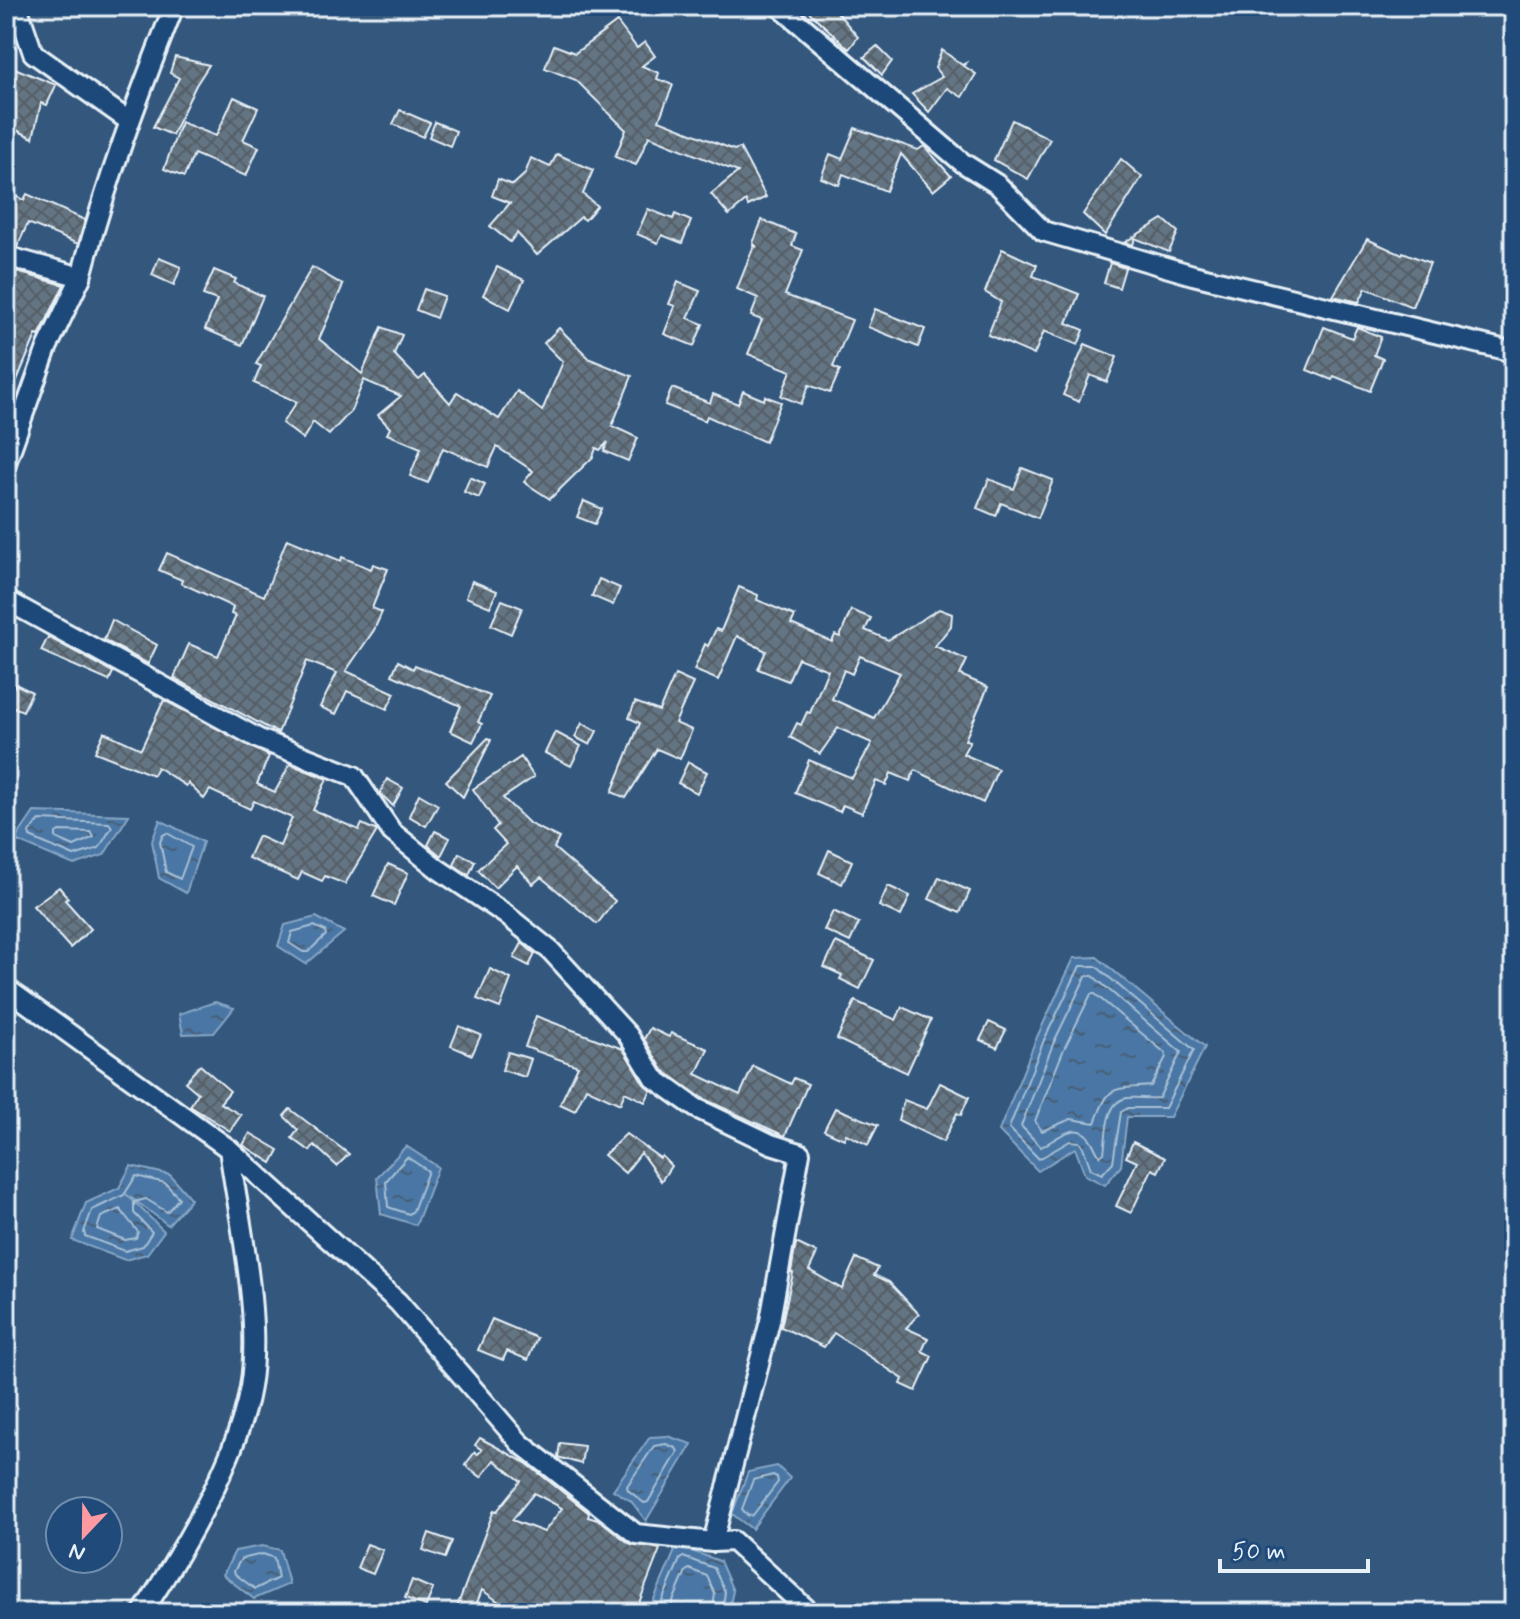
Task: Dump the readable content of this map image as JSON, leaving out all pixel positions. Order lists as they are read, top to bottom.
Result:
{
  "scale_bar": "50 m",
  "north": "bottom"
}
